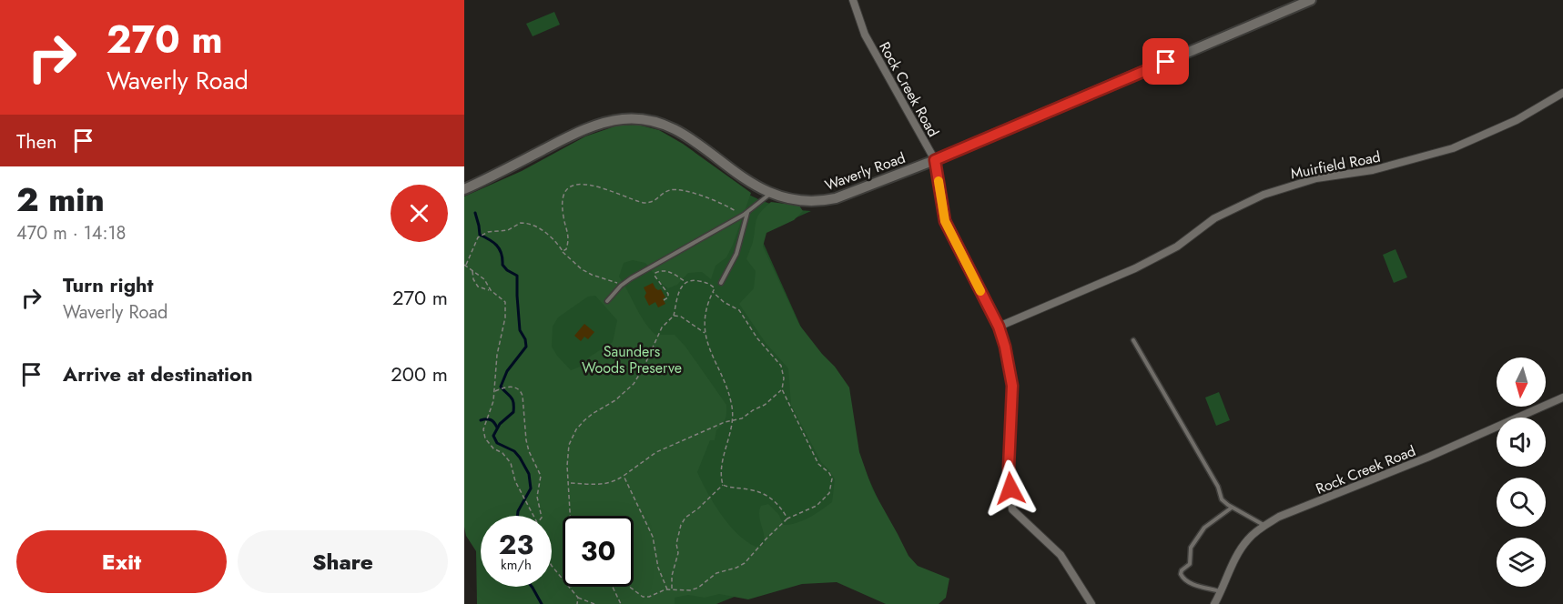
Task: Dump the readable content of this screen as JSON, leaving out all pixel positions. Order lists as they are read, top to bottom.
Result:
{
  "streets": {
    "street": ["Rock Creek Road", "Muirfield Road", "Waverly Road"]
  },
  "crossings": [
    ["Rock Creek Road", "Muirfield Road"],
    ["Rock Creek Road", "Waverly Road"]
  ],
  "parks": ["Saunders Woods Preserve"],
  "north": "bottom",
  "page": {
    "turn": ["270 m", "Waverly Road"],
    "then": "Then",
    "heading": ["2 min", "470 m · 14:18"],
    "list": [
      {
        "name": "Turn right",
        "note": "Waverly Road",
        "value": "270 m"
      },
      {
        "name": "Arrive at destination",
        "value": "200 m"
      }
    ],
    "speed": "23 km/h",
    "limit": "30",
    "buttons": ["Exit", "Share"]
  }
}
